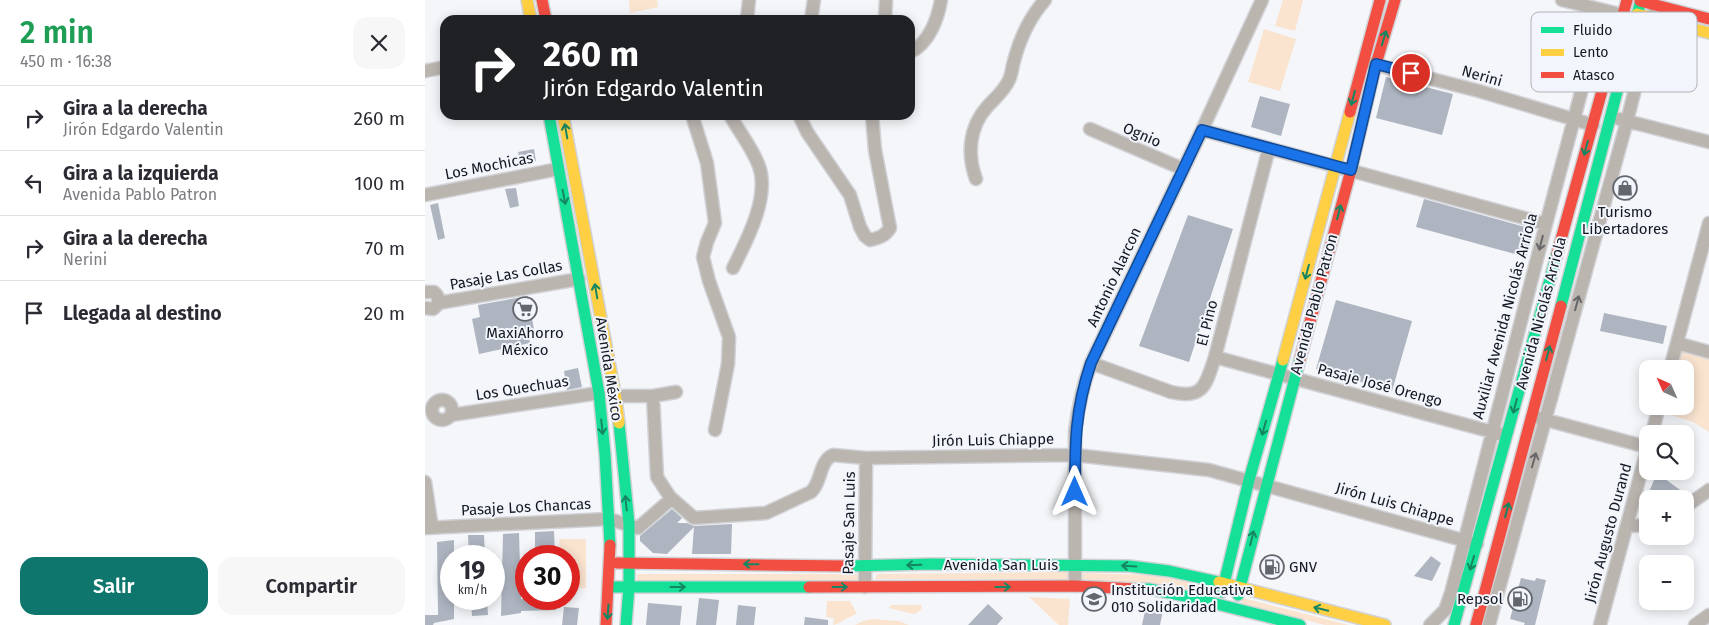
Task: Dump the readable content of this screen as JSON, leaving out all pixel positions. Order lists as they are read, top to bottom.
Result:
{
  "streets": {
    "main road": [
      "Avenida Pablo Patron",
      "Avenida Nicolás Arriola",
      "Avenida México",
      "Avenida San Luis"
    ],
    "street": [
      "Nerini",
      "Ognio",
      "Los Mochicas",
      "Pasaje Las Collas",
      "Antonio Alarcon",
      "Auxiliar Avenida Nicolás Arriola",
      "El Pino",
      "Pasaje José Orengo",
      "Los Quechuas",
      "Jirón Luis Chiappe",
      "Pasaje Los Chancas",
      "Pasaje San Luis",
      "Jirón Augusto Durand"
    ]
  },
  "crossings": [
    ["Nerini", "Avenida Pablo Patron"],
    ["Nerini", "Avenida Nicolás Arriola"],
    ["Nerini", "Auxiliar Avenida Nicolás Arriola"],
    ["Ognio", "Antonio Alarcon"],
    ["Los Mochicas", "Avenida México"],
    ["Pasaje Las Collas", "Avenida México"],
    ["Antonio Alarcon", "El Pino"],
    ["Antonio Alarcon", "Jirón Luis Chiappe"],
    ["Antonio Alarcon", "Avenida San Luis"],
    ["Avenida Pablo Patron", "Pasaje José Orengo"],
    ["Avenida Pablo Patron", "Jirón Luis Chiappe"],
    ["Avenida Pablo Patron", "Avenida San Luis"],
    ["Avenida Nicolás Arriola", "Pasaje José Orengo"],
    ["Avenida Nicolás Arriola", "Jirón Luis Chiappe"],
    ["Auxiliar Avenida Nicolás Arriola", "Pasaje José Orengo"],
    ["Auxiliar Avenida Nicolás Arriola", "Jirón Luis Chiappe"],
    ["El Pino", "Pasaje José Orengo"],
    ["Avenida México", "Los Quechuas"],
    ["Avenida México", "Pasaje Los Chancas"],
    ["Avenida México", "Avenida San Luis"],
    ["Jirón Luis Chiappe", "Pasaje San Luis"],
    ["Pasaje San Luis", "Avenida San Luis"]
  ],
  "places": {
    "shop": ["Turismo Libertadores"],
    "supermarket": ["MaxiAhorro México"],
    "fuel station": ["GNV", "Repsol"],
    "school or university": ["Institución Educativa 010 Solidaridad"]
  },
  "legend": ["Fluido", "Lento", "Atasco"],
  "north": "top left",
  "page": {
    "heading": ["2 min", "450 m · 16:38"],
    "turn": ["260 m", "Jirón Edgardo Valentin"],
    "list": [
      {
        "name": "Gira a la derecha",
        "note": "Jirón Edgardo Valentin",
        "value": "260 m"
      },
      {
        "name": "Gira a la izquierda",
        "note": "Avenida Pablo Patron",
        "value": "100 m"
      },
      {
        "name": "Gira a la derecha",
        "note": "Nerini",
        "value": "70 m"
      },
      {
        "name": "Llegada al destino",
        "value": "20 m"
      }
    ],
    "map_buttons": ["+", "−"],
    "speed": "19 km/h",
    "limit": "30",
    "buttons": ["Salir", "Compartir"]
  }
}
